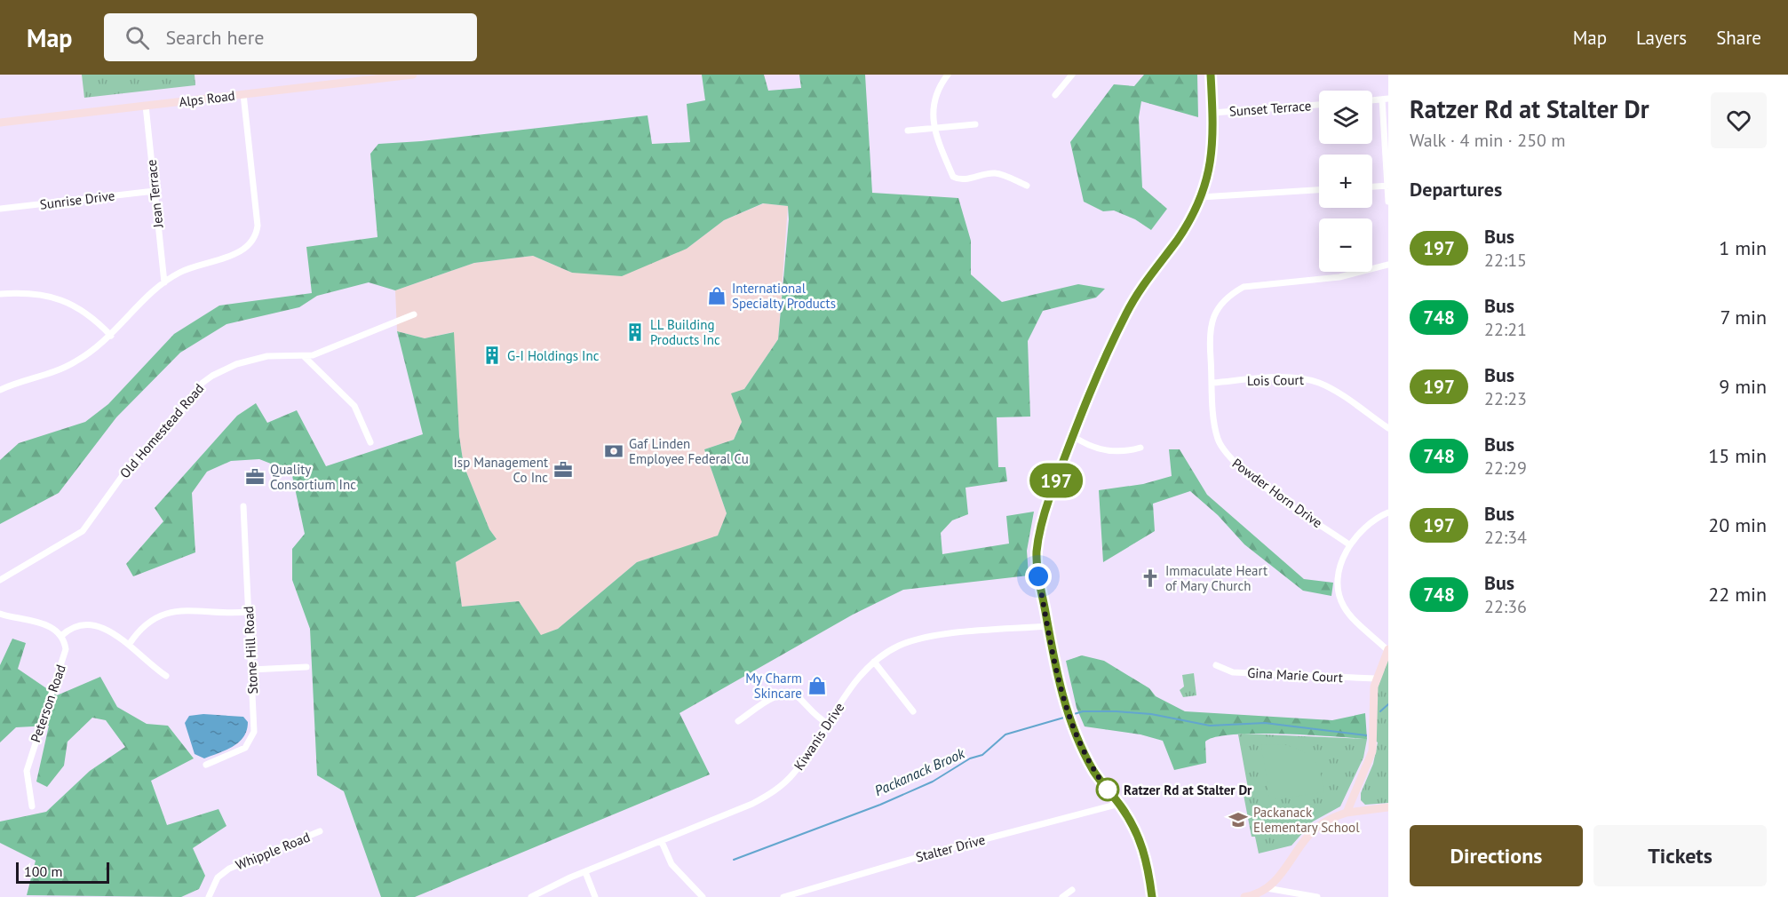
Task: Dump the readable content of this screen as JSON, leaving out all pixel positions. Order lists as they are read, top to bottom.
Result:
{
  "streets": {
    "main road": ["Alps Road"],
    "street": [
      "Sunset Terrace",
      "Jean Terrace",
      "Sunrise Drive",
      "Lois Court",
      "Old Homestead Road",
      "Powder Horn Drive",
      "Stone Hill Road",
      "Gina Marie Court",
      "Peterson Road",
      "Kiwanis Drive",
      "Stalter Drive",
      "Whipple Road"
    ]
  },
  "crossings": [
    ["Alps Road", "Jean Terrace"],
    ["Jean Terrace", "Sunrise Drive"],
    ["Lois Court", "Powder Horn Drive"]
  ],
  "water": ["Packanack Brook"],
  "places": {
    "shop": ["International Specialty Products", "My Charm Skincare"],
    "building": ["LL Building Products Inc", "G-I Holdings Inc"],
    "bank": ["Gaf Linden Employee Federal Cu"],
    "office": ["Isp Management Co Inc", "Quality Consortium Inc"],
    "church": ["Immaculate Heart of Mary Church"],
    "other": ["Ratzer Rd at Stalter Dr"],
    "school or university": ["Packanack Elementary School"]
  },
  "lines": ["bus line 197"],
  "scale_bar": "100 m",
  "page": {
    "header": "Map",
    "search": "Search here",
    "nav": ["Map", "Layers", "Share"],
    "on_map": "197",
    "heading": [
      ["Ratzer Rd at Stalter Dr", "Walk · 4 min · 250 m"],
      "Departures"
    ],
    "map_buttons": ["+", "−"],
    "list": [
      {
        "mark": "197",
        "name": "Bus",
        "note": "22:15",
        "value": "1 min"
      },
      {
        "mark": "748",
        "name": "Bus",
        "note": "22:21",
        "value": "7 min"
      },
      {
        "mark": "197",
        "name": "Bus",
        "note": "22:23",
        "value": "9 min"
      },
      {
        "mark": "748",
        "name": "Bus",
        "note": "22:29",
        "value": "15 min"
      },
      {
        "mark": "197",
        "name": "Bus",
        "note": "22:34",
        "value": "20 min"
      },
      {
        "mark": "748",
        "name": "Bus",
        "note": "22:36",
        "value": "22 min"
      }
    ],
    "buttons": ["Directions", "Tickets"],
    "scale": "100 m"
  }
}
